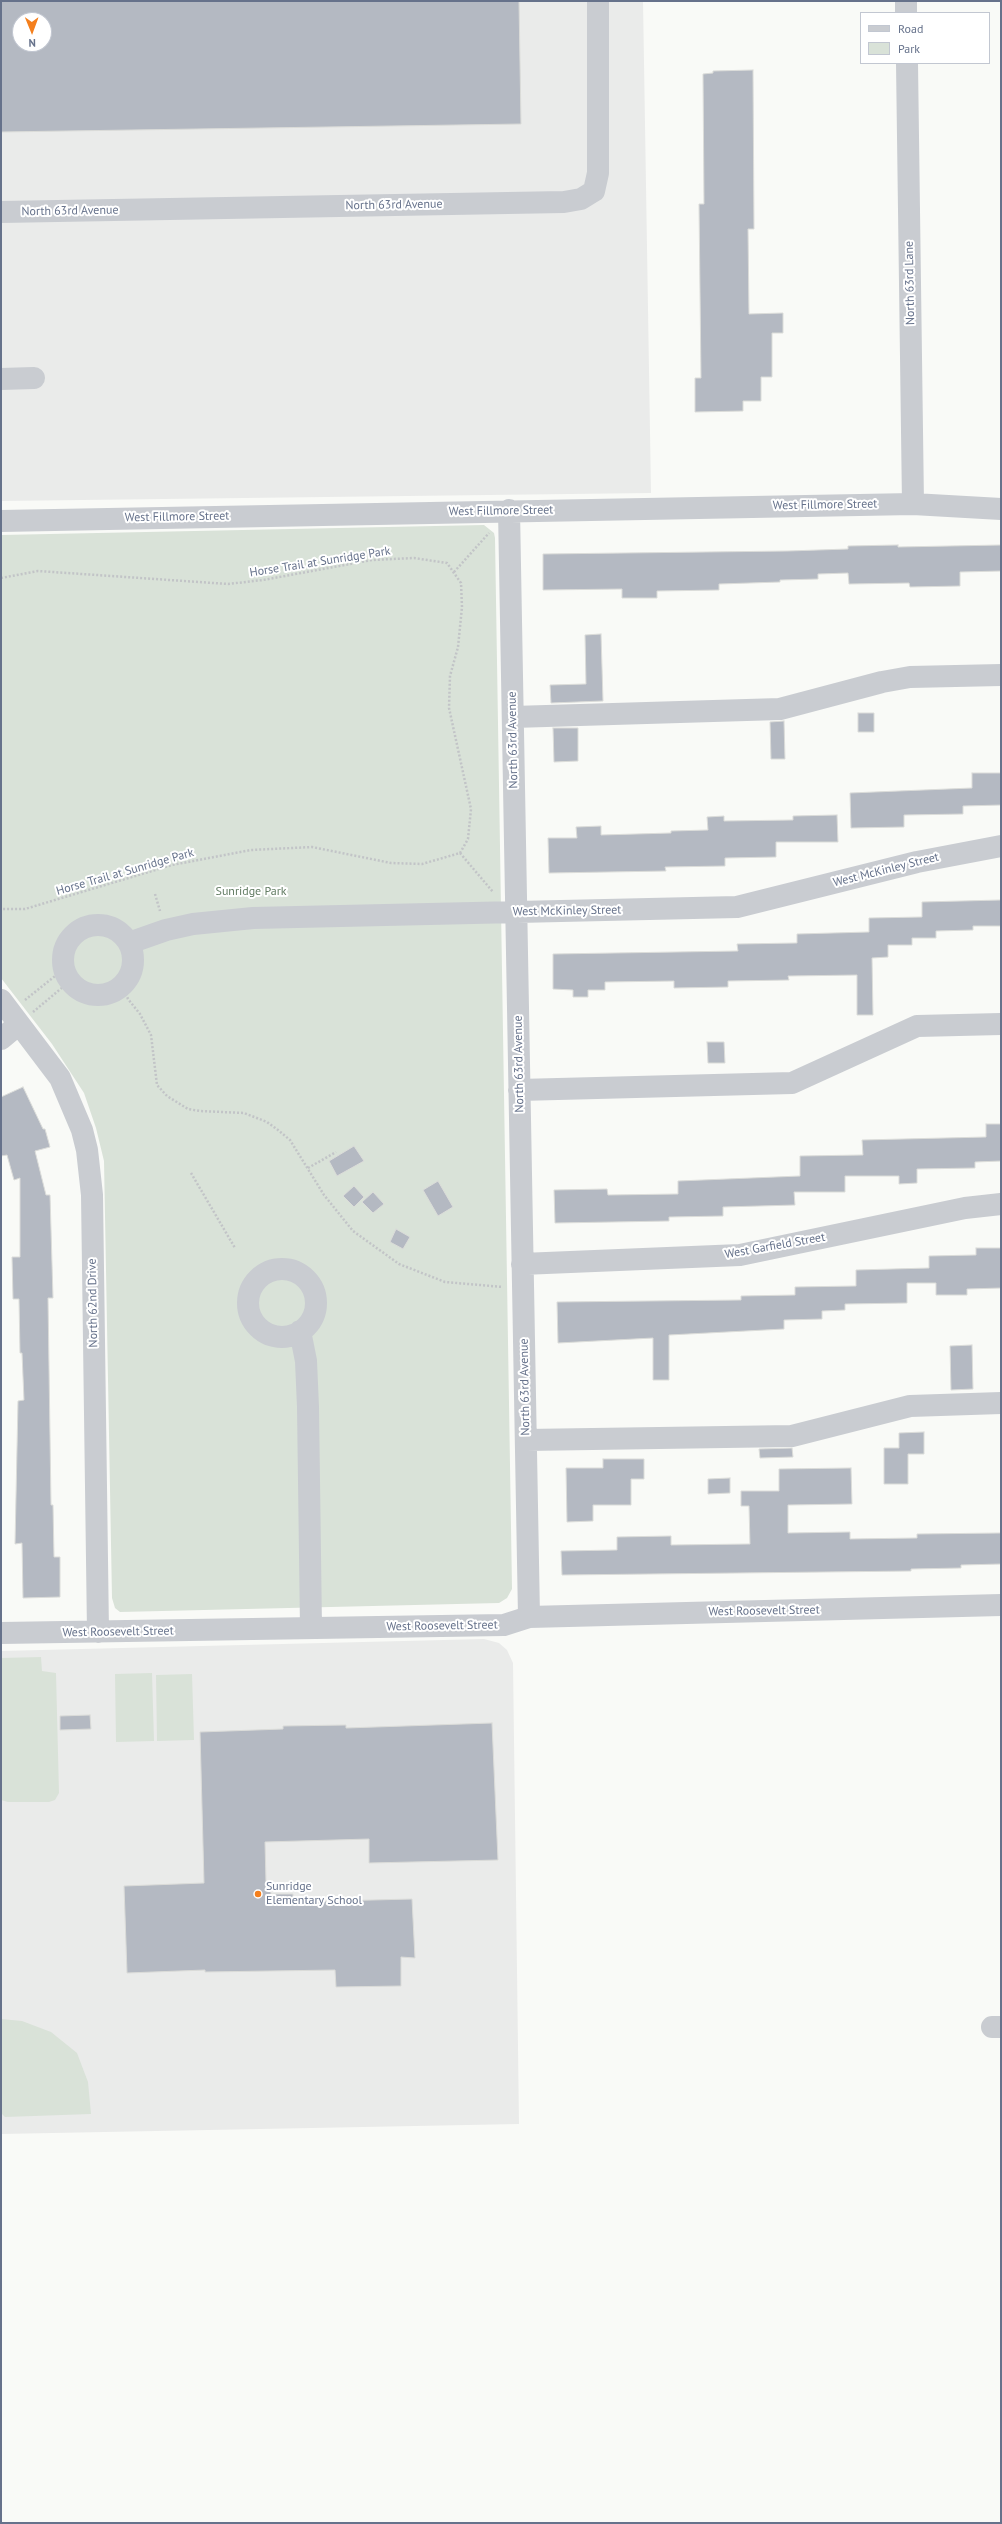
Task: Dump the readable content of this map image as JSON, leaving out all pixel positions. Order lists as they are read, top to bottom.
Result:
{
  "streets": {
    "street": [
      "North 63rd Avenue",
      "North 63rd Lane",
      "West Fillmore Street",
      "West McKinley Street",
      "West Garfield Street",
      "North 62nd Drive",
      "West Roosevelt Street"
    ],
    "path": ["Horse Trail at Sunridge Park"]
  },
  "crossings": [
    ["North 63rd Avenue", "West Fillmore Street"],
    ["North 63rd Avenue", "West McKinley Street"],
    ["North 63rd Avenue", "West Garfield Street"],
    ["North 63rd Avenue", "West Roosevelt Street"],
    ["North 63rd Lane", "West Fillmore Street"],
    ["North 62nd Drive", "West Roosevelt Street"]
  ],
  "parks": ["Sunridge Park"],
  "places": ["Sunridge Elementary School"],
  "legend": ["Road", "Park"],
  "north": "bottom"
}
